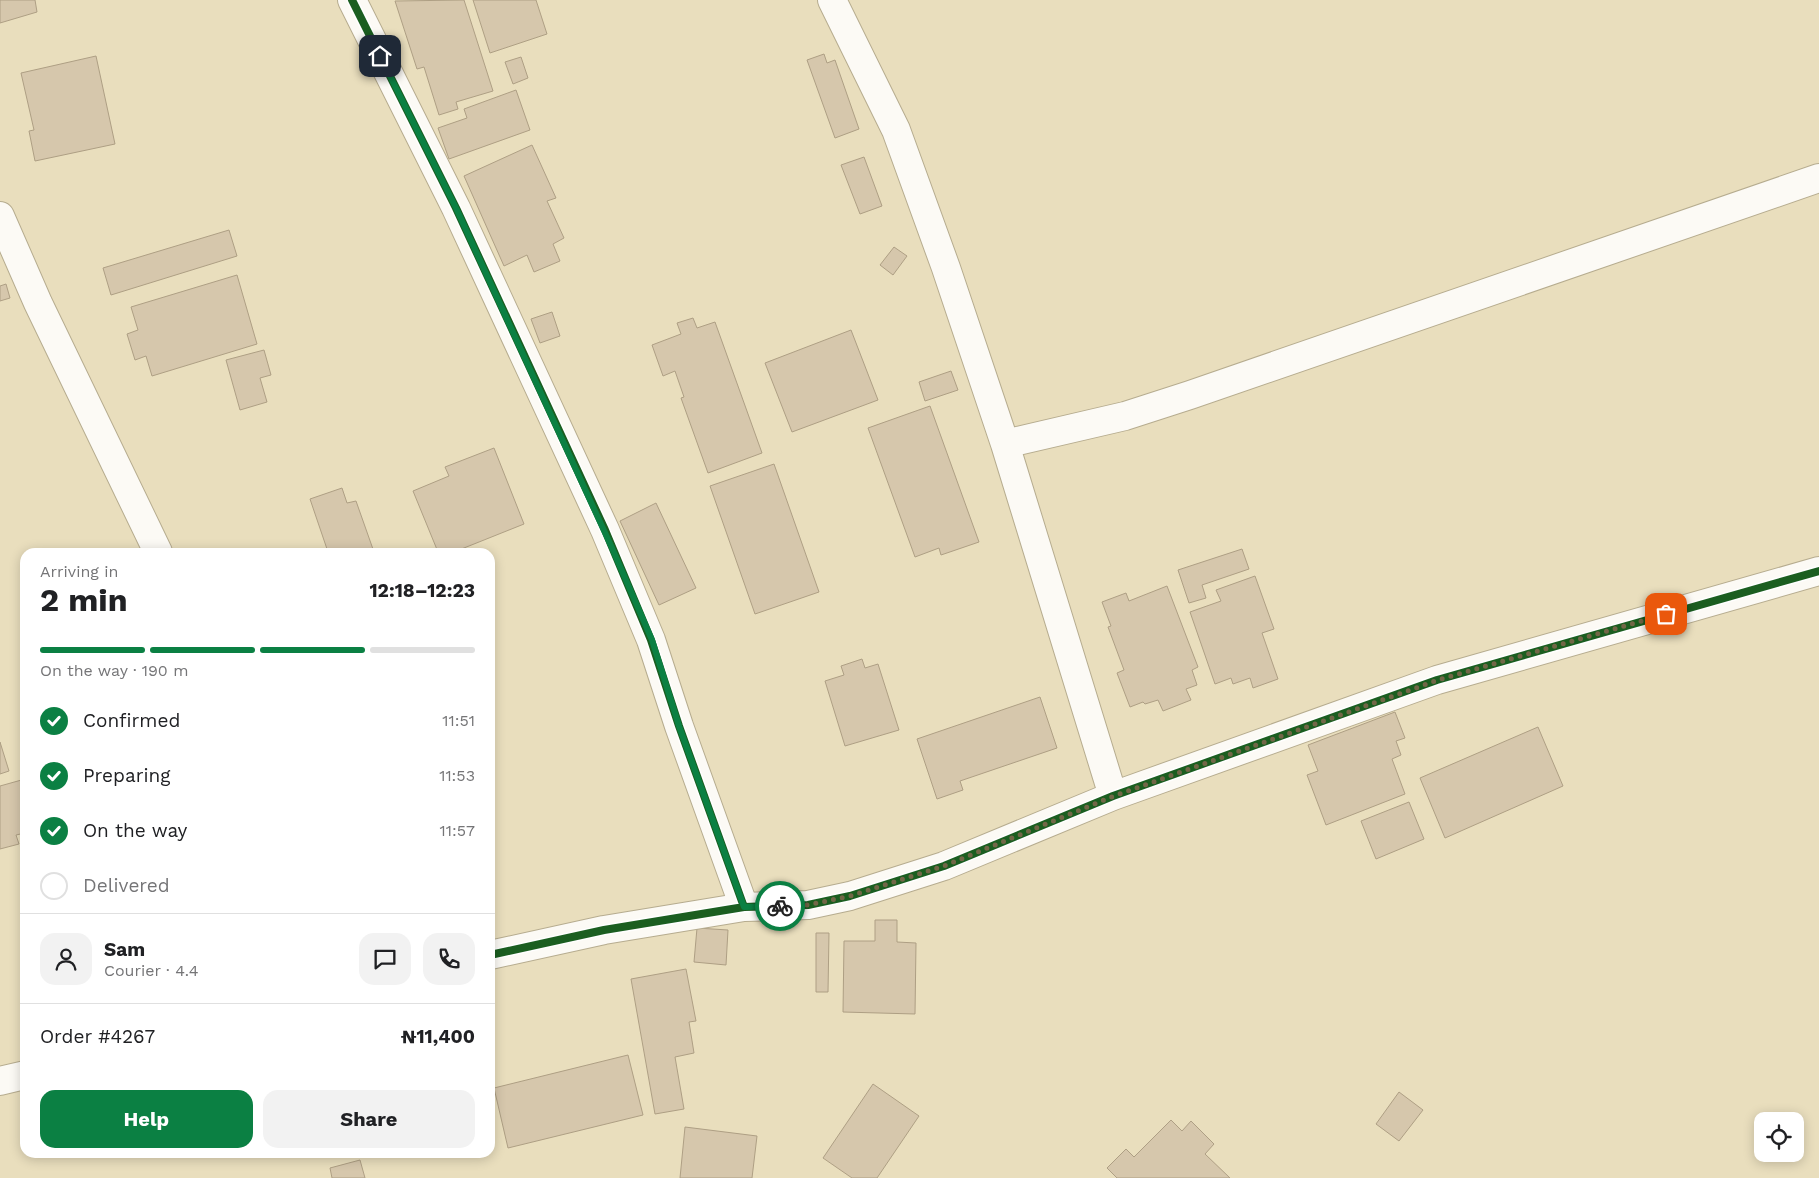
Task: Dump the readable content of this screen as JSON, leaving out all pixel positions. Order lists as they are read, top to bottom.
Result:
{
  "page": {
    "heading": ["2 min", "Arriving in", "12:18–12:23"],
    "panel": [
      "Sam",
      "Courier · 4.4",
      "Order #4267",
      "₦11,400"
    ],
    "bar": "On the way · 190 m",
    "list": [
      ["Confirmed", "11:51"],
      ["Preparing", "11:53"],
      ["On the way", "11:57"],
      "Delivered"
    ],
    "buttons": ["Help", "Share"]
  }
}
